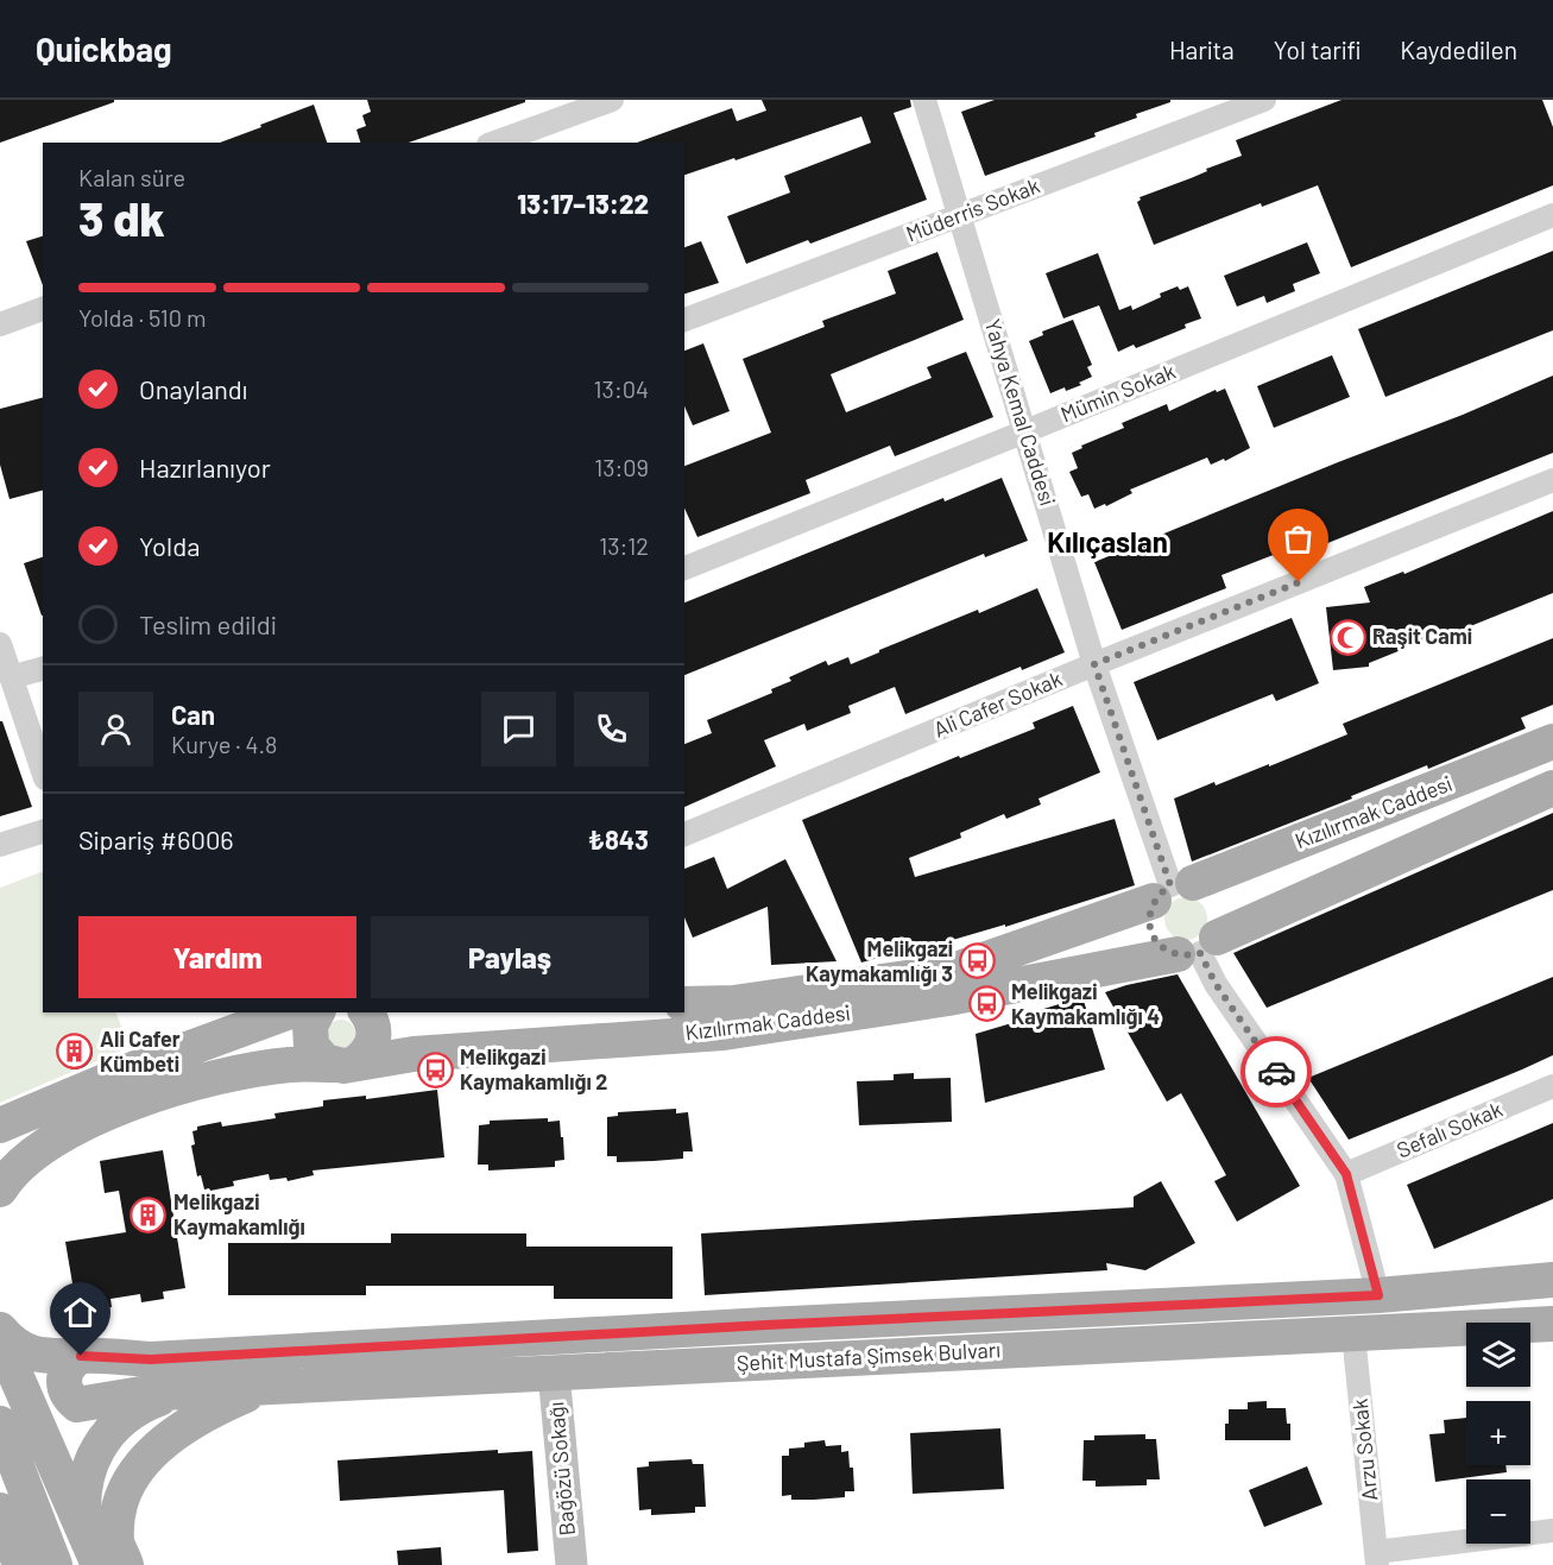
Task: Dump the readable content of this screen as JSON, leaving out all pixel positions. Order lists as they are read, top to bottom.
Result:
{
  "streets": {
    "main road": ["Kızılırmak Caddesi", "Şehit Mustafa Şimsek Bulvarı"],
    "street": [
      "Müderris Sokak",
      "Mümin Sokak",
      "Yahya Kemal Caddesi",
      "Ali Cafer Sokak",
      "Sefalı Sokak",
      "Arzu Sokak",
      "Bağözü Sokağı"
    ]
  },
  "crossings": [
    ["Müderris Sokak", "Yahya Kemal Caddesi"],
    ["Mümin Sokak", "Yahya Kemal Caddesi"],
    ["Yahya Kemal Caddesi", "Ali Cafer Sokak"],
    ["Yahya Kemal Caddesi", "Kızılırmak Caddesi"],
    ["Şehit Mustafa Şimsek Bulvarı", "Arzu Sokak"],
    ["Şehit Mustafa Şimsek Bulvarı", "Bağözü Sokağı"]
  ],
  "districts": ["Kılıçaslan"],
  "places": {
    "mosque": ["Raşit Cami"],
    "bus stop": ["Melikgazi Kaymakamlığı 3", "Melikgazi Kaymakamlığı 4", "Melikgazi Kaymakamlığı 2"],
    "building": ["Ali Cafer Kümbeti", "Melikgazi Kaymakamlığı"]
  },
  "page": {
    "header": "Quickbag",
    "nav": ["Harita", "Yol tarifi", "Kaydedilen"],
    "heading": ["3 dk", "Kalan süre", "13:17–13:22"],
    "panel": [
      "Can",
      "Kurye · 4.8",
      "Sipariş #6006",
      "₺843"
    ],
    "bar": "Yolda · 510 m",
    "list": [
      ["Onaylandı", "13:04"],
      ["Hazırlanıyor", "13:09"],
      ["Yolda", "13:12"],
      "Teslim edildi"
    ],
    "buttons": ["Yardım", "Paylaş"],
    "map_buttons": ["+", "−"]
  }
}
